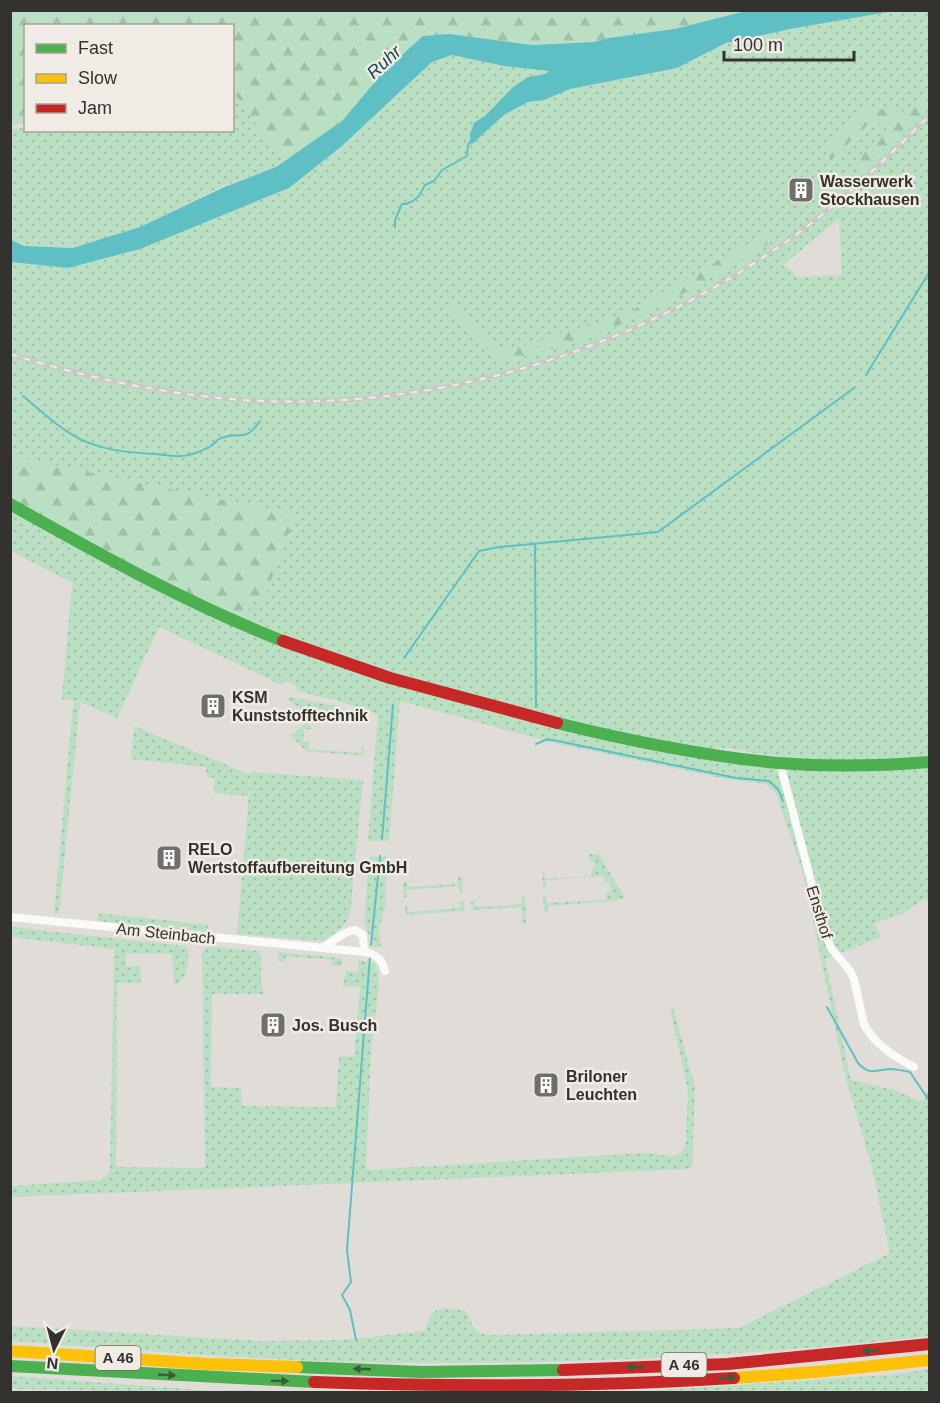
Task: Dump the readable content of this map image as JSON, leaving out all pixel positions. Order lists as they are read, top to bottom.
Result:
{
  "streets": {
    "main road": ["A 46"],
    "street": ["Ensthof", "Am Steinbach"]
  },
  "water": ["Ruhr"],
  "places": {
    "building": [
      "Wasserwerk Stockhausen",
      "KSM Kunststofftechnik",
      "RELO Wertstoffaufbereitung GmbH",
      "Jos. Busch",
      "Briloner Leuchten"
    ]
  },
  "legend": ["Fast", "Slow", "Jam"],
  "scale_bar": "100 m",
  "north": "bottom"
}
